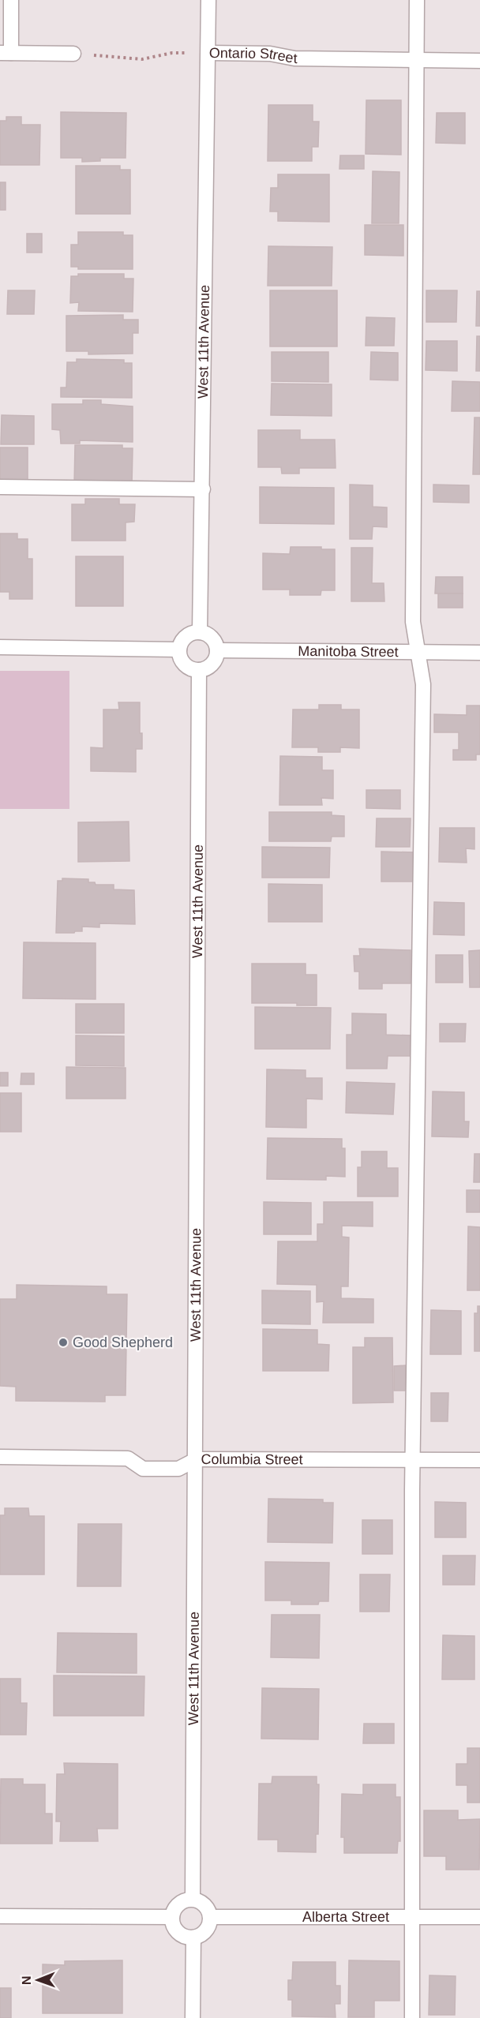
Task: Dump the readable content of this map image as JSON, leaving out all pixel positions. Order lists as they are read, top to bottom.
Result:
{
  "streets": {
    "street": [
      "Ontario Street",
      "West 11th Avenue",
      "Manitoba Street",
      "Columbia Street",
      "Alberta Street"
    ]
  },
  "crossings": [
    ["Ontario Street", "West 11th Avenue"],
    ["West 11th Avenue", "Manitoba Street"],
    ["West 11th Avenue", "Columbia Street"],
    ["West 11th Avenue", "Alberta Street"]
  ],
  "places": ["Good Shepherd"],
  "north": "left"
}
